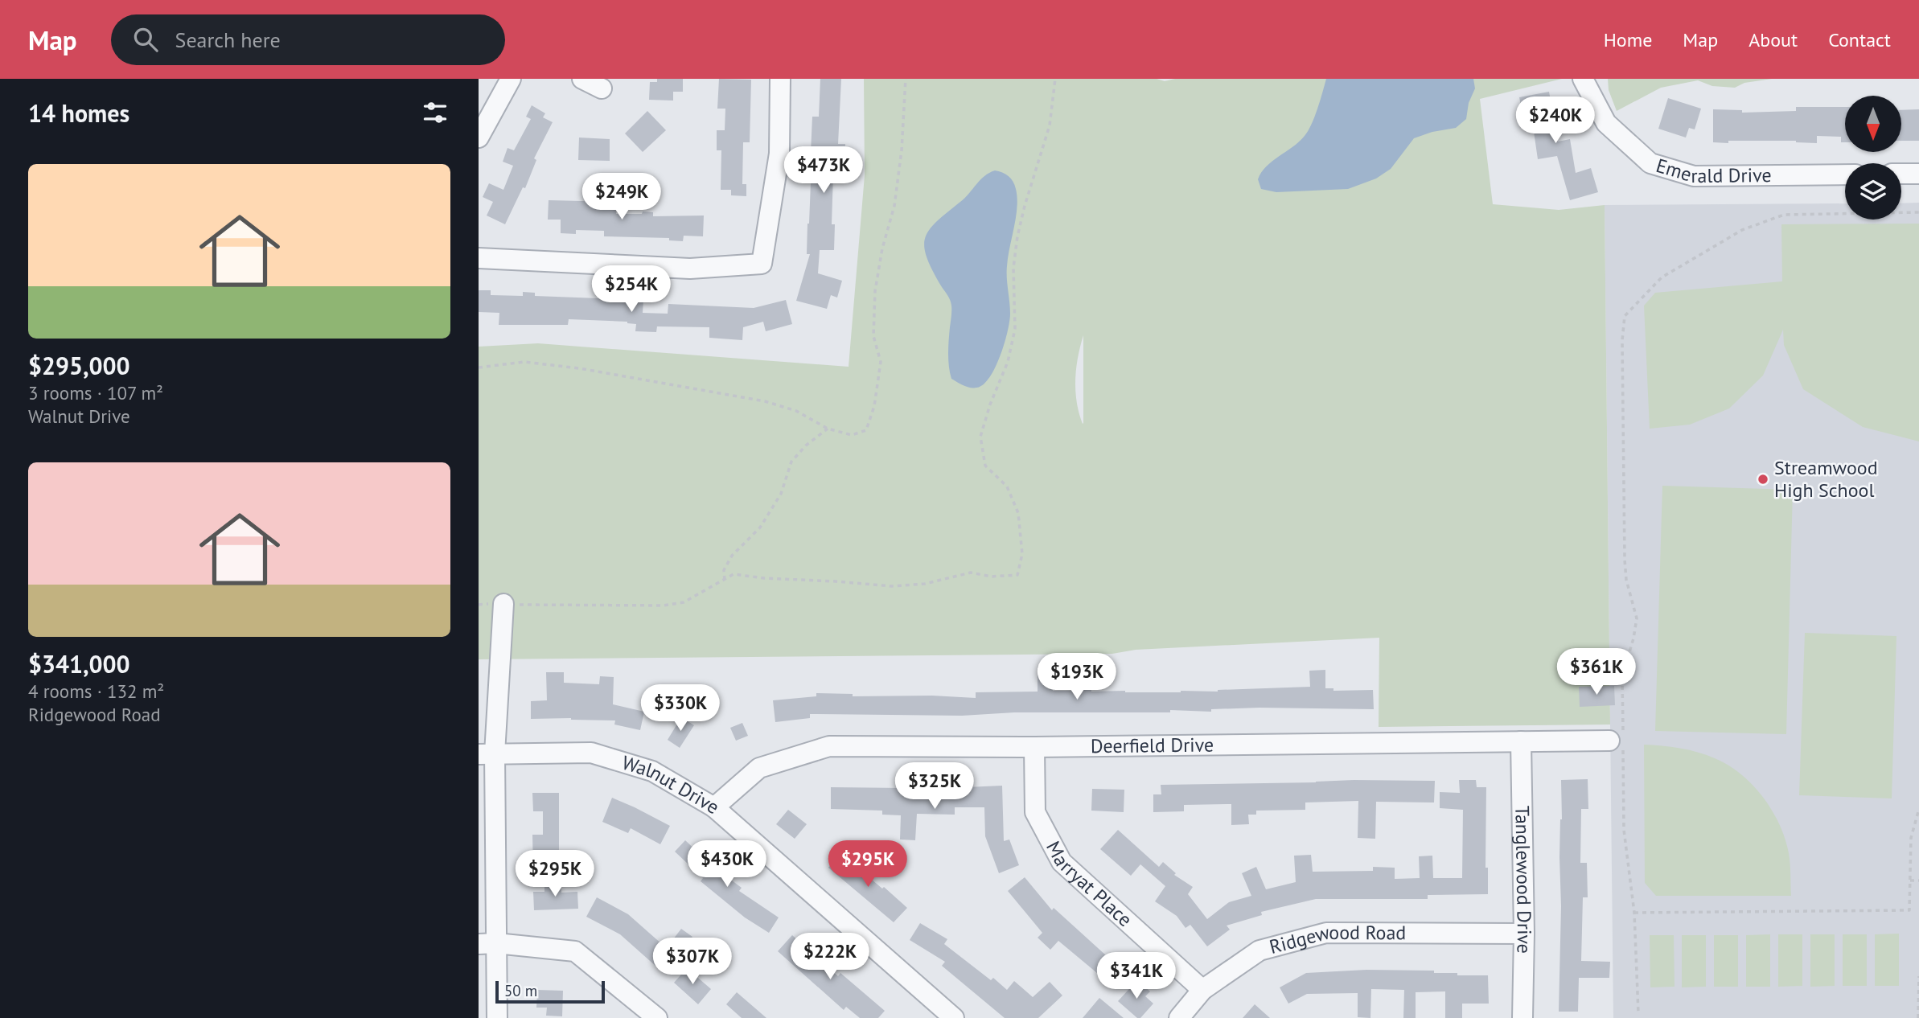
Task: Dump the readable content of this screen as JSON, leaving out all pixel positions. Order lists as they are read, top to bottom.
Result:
{
  "streets": {
    "street": [
      "Emerald Drive",
      "Deerfield Drive",
      "Walnut Drive",
      "Tanglewood Drive",
      "Marryat Place",
      "Ridgewood Road"
    ]
  },
  "crossings": [
    ["Deerfield Drive", "Walnut Drive"],
    ["Deerfield Drive", "Tanglewood Drive"],
    ["Deerfield Drive", "Marryat Place"],
    ["Tanglewood Drive", "Ridgewood Road"],
    ["Marryat Place", "Ridgewood Road"]
  ],
  "places": ["Streamwood High School"],
  "scale_bar": "50 m",
  "north": "bottom",
  "page": {
    "header": "Map",
    "search": "Search here",
    "nav": [
      "Home",
      "Map",
      "About",
      "Contact"
    ],
    "heading": "14 homes",
    "price": [
      "$240K",
      "$473K",
      "$249K",
      "$254K",
      "$361K",
      "$193K",
      "$330K",
      "$325K",
      "$430K",
      "$295K",
      "$295K",
      "$222K",
      "$307K",
      "$341K"
    ],
    "list": [
      {
        "name": "$295,000",
        "note": "3 rooms · 107 m² · Walnut Drive"
      },
      {
        "name": "$341,000",
        "note": "4 rooms · 132 m² · Ridgewood Road"
      }
    ],
    "scale": "50 m"
  }
}
